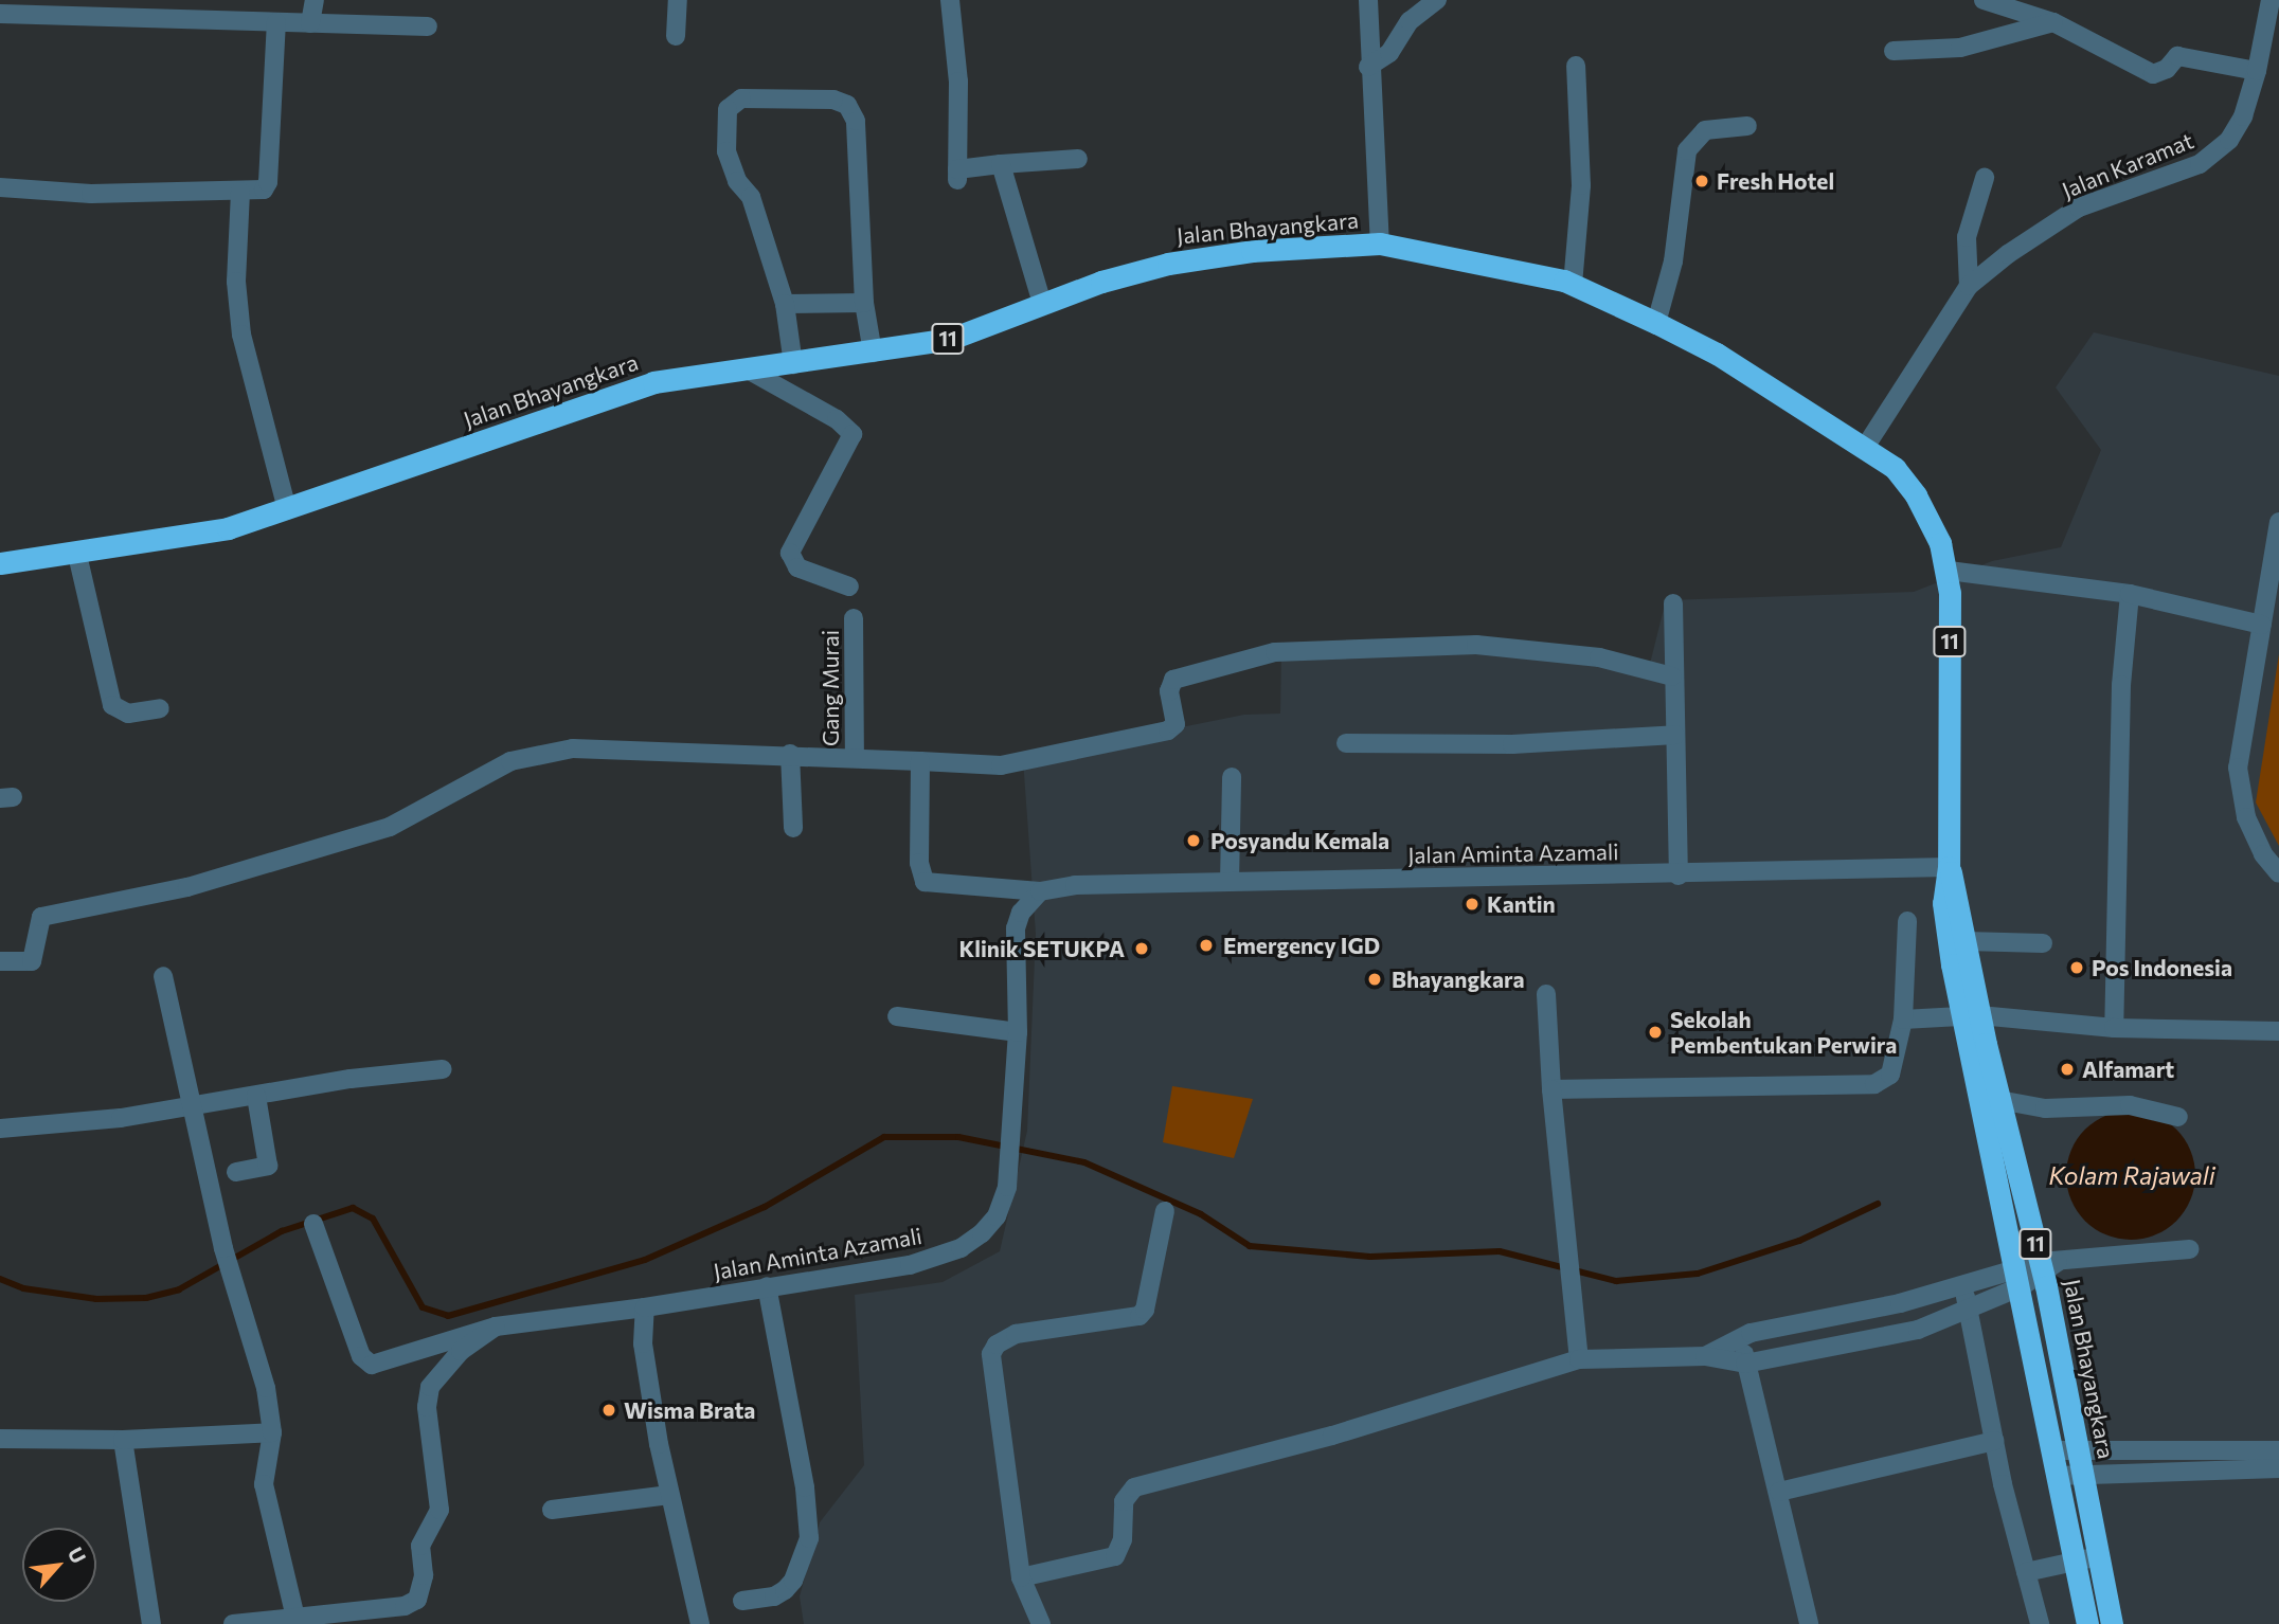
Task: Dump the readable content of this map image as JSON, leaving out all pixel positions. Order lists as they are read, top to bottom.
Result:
{
  "streets": {
    "highway": ["Jalan Bhayangkara", "11"],
    "street": ["Jalan Karamat", "Gang Murai", "Jalan Aminta Azamali"]
  },
  "crossings": [
    ["Jalan Karamat", "Jalan Bhayangkara"],
    ["Jalan Bhayangkara", "Jalan Aminta Azamali"]
  ],
  "water": ["Kolam Rajawali"],
  "places": [
    "Fresh Hotel",
    "Posyandu Kemala",
    "Kantin",
    "Emergency IGD",
    "Klinik SETUKPA",
    "Pos Indonesia",
    "Bhayangkara",
    "Sekolah Pembentukan Perwira",
    "Alfamart",
    "Wisma Brata"
  ],
  "north": "top right"
}
